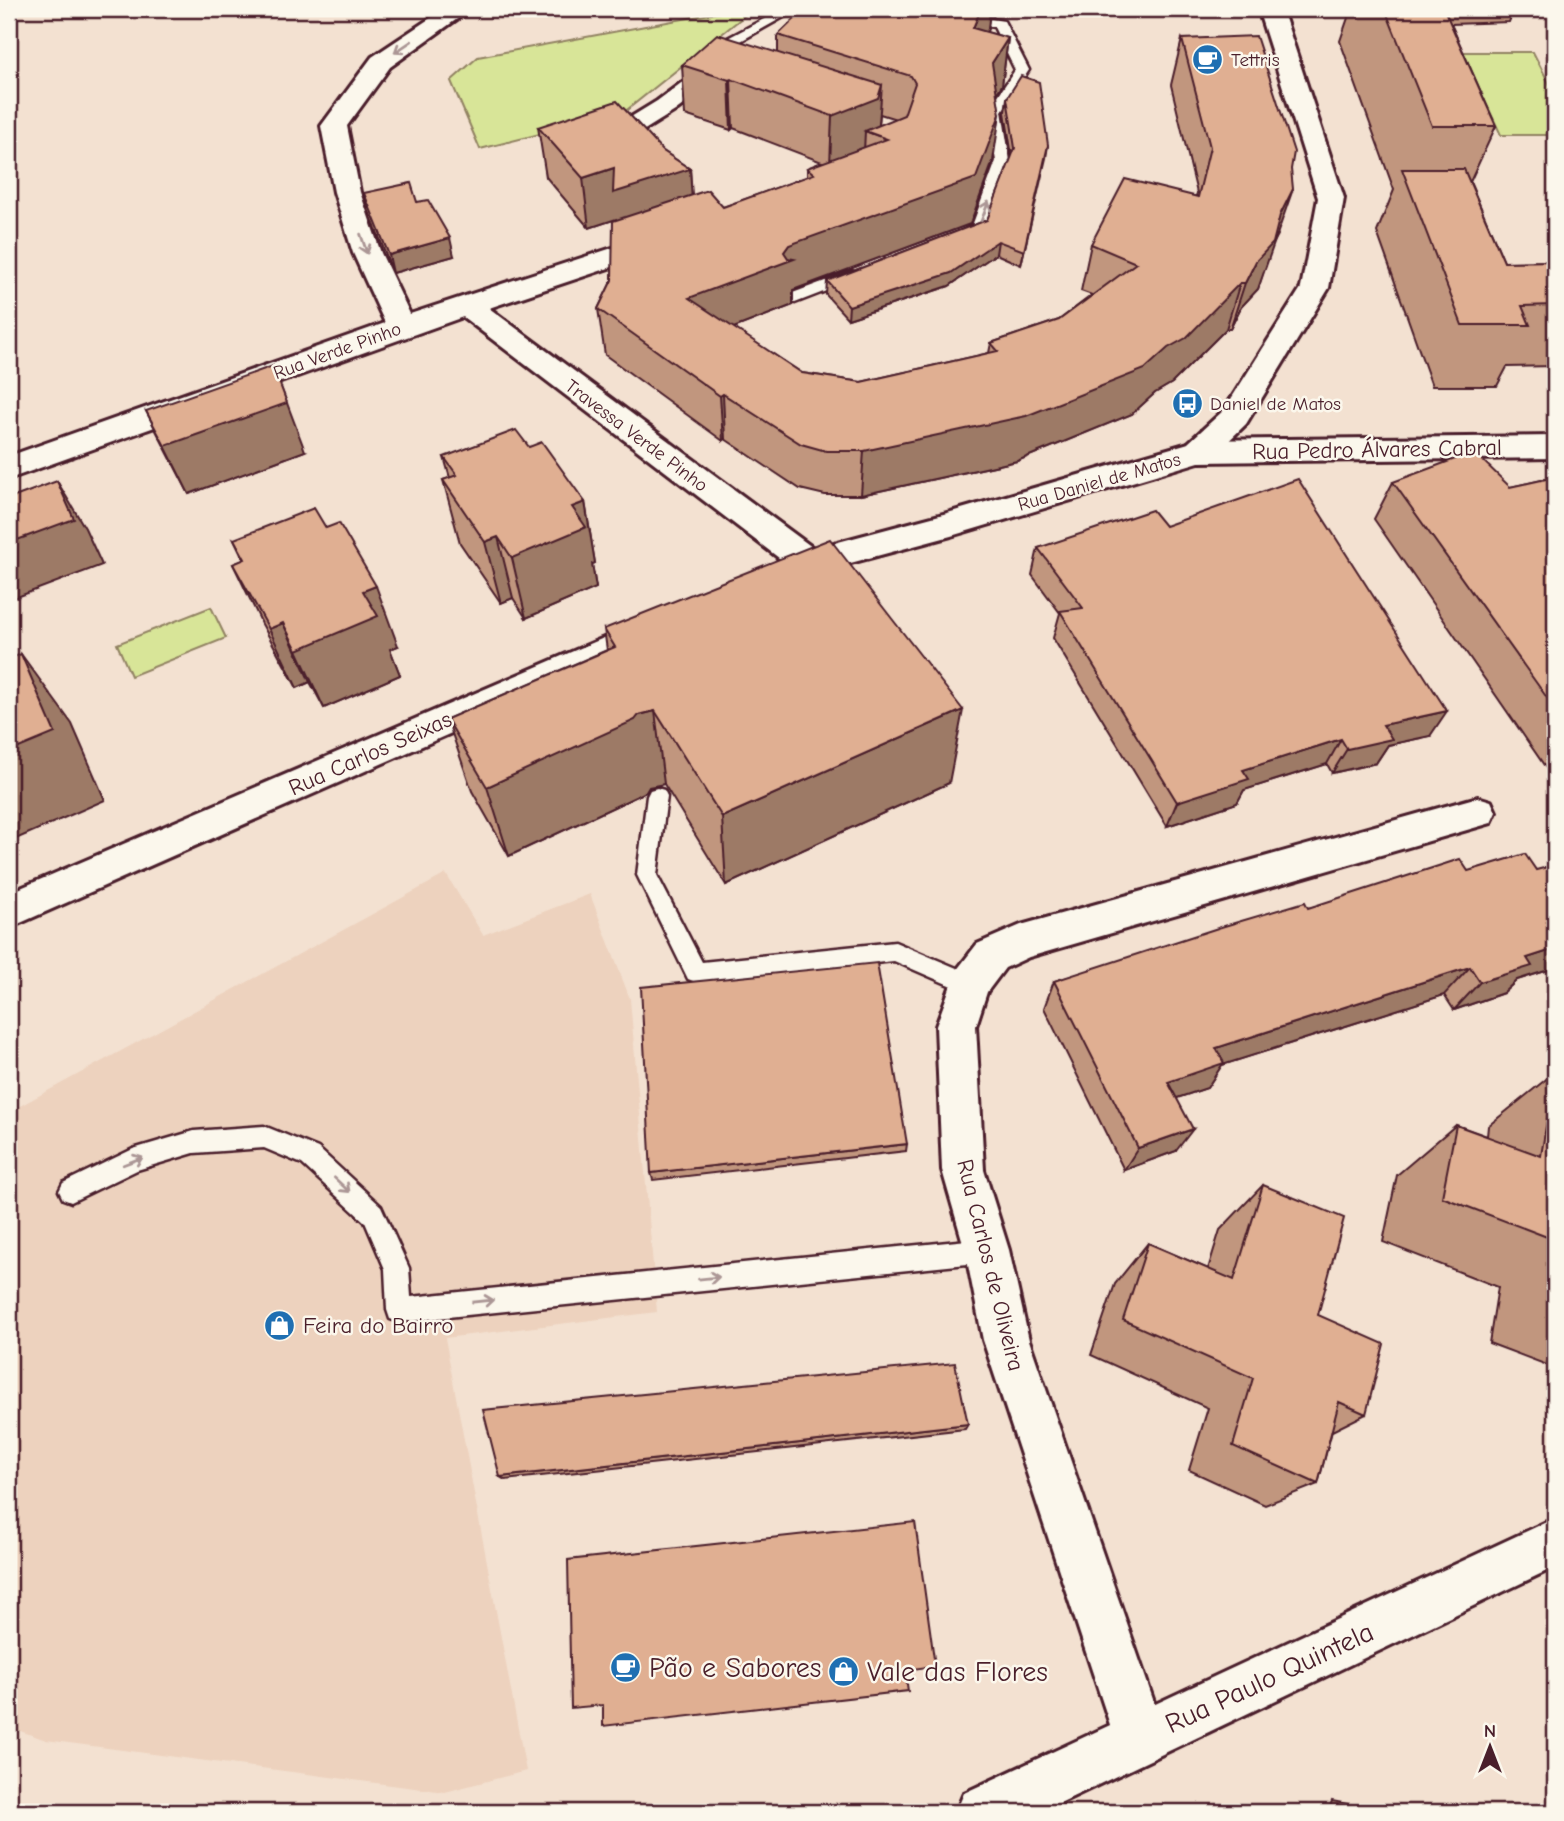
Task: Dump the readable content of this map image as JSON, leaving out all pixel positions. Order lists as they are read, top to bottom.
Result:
{
  "streets": {
    "street": [
      "Rua Verde Pinho",
      "Travessa Verde Pinho",
      "Rua Pedro Álvares Cabral",
      "Rua Daniel de Matos",
      "Rua Carlos Seixas",
      "Rua Carlos de Oliveira",
      "Rua Paulo Quintela"
    ]
  },
  "crossings": [
    ["Rua Verde Pinho", "Travessa Verde Pinho"],
    ["Travessa Verde Pinho", "Rua Daniel de Matos"],
    ["Rua Pedro Álvares Cabral", "Rua Daniel de Matos"],
    ["Rua Carlos de Oliveira", "Rua Paulo Quintela"]
  ],
  "places": {
    "cafe": ["Tettris", "Pão e Sabores"],
    "bus stop": ["Daniel de Matos"],
    "shop": ["Feira do Bairro", "Vale das Flores"]
  },
  "north": "top"
}
